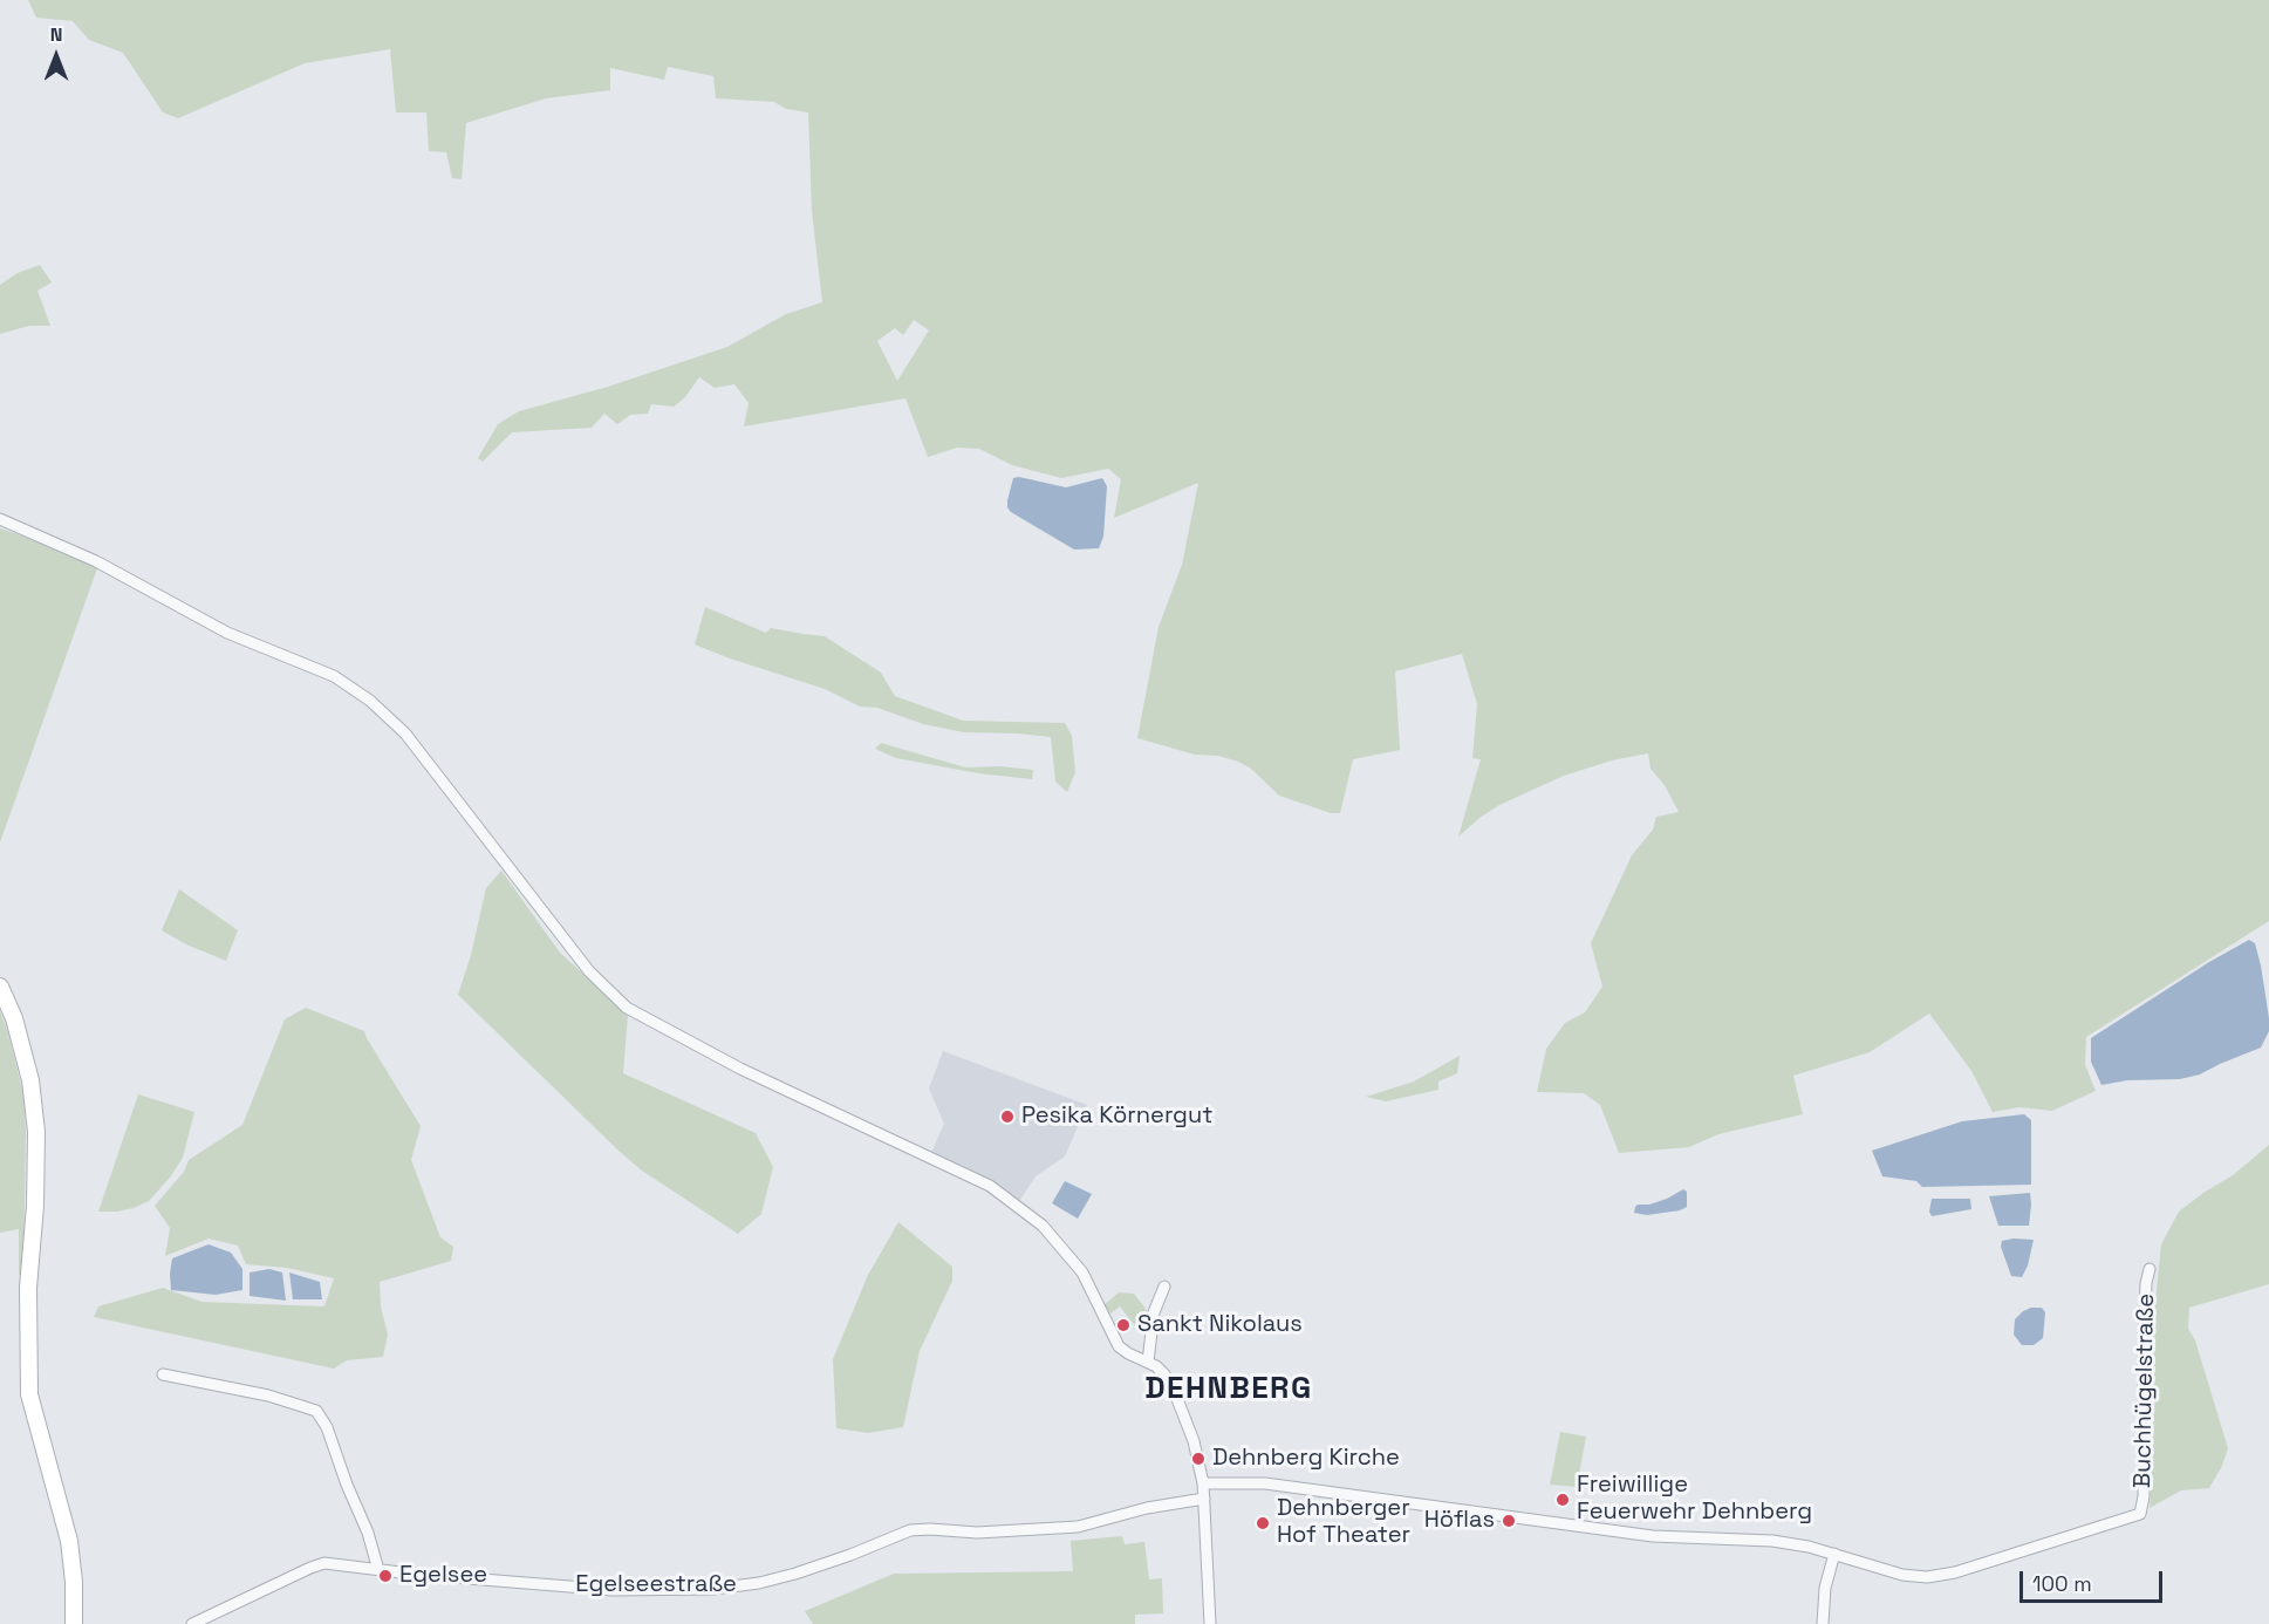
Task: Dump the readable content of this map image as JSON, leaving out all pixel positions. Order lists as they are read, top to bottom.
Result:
{
  "streets": {
    "street": ["Buchhügelstraße", "Egelseestraße"]
  },
  "districts": ["DEHNBERG"],
  "places": [
    "Pesika Körnergut",
    "Sankt Nikolaus",
    "Dehnberg Kirche",
    "Freiwillige Feuerwehr Dehnberg",
    "Höflas",
    "Dehnberger Hof Theater",
    "Egelsee"
  ],
  "scale_bar": "100 m",
  "north": "top"
}
